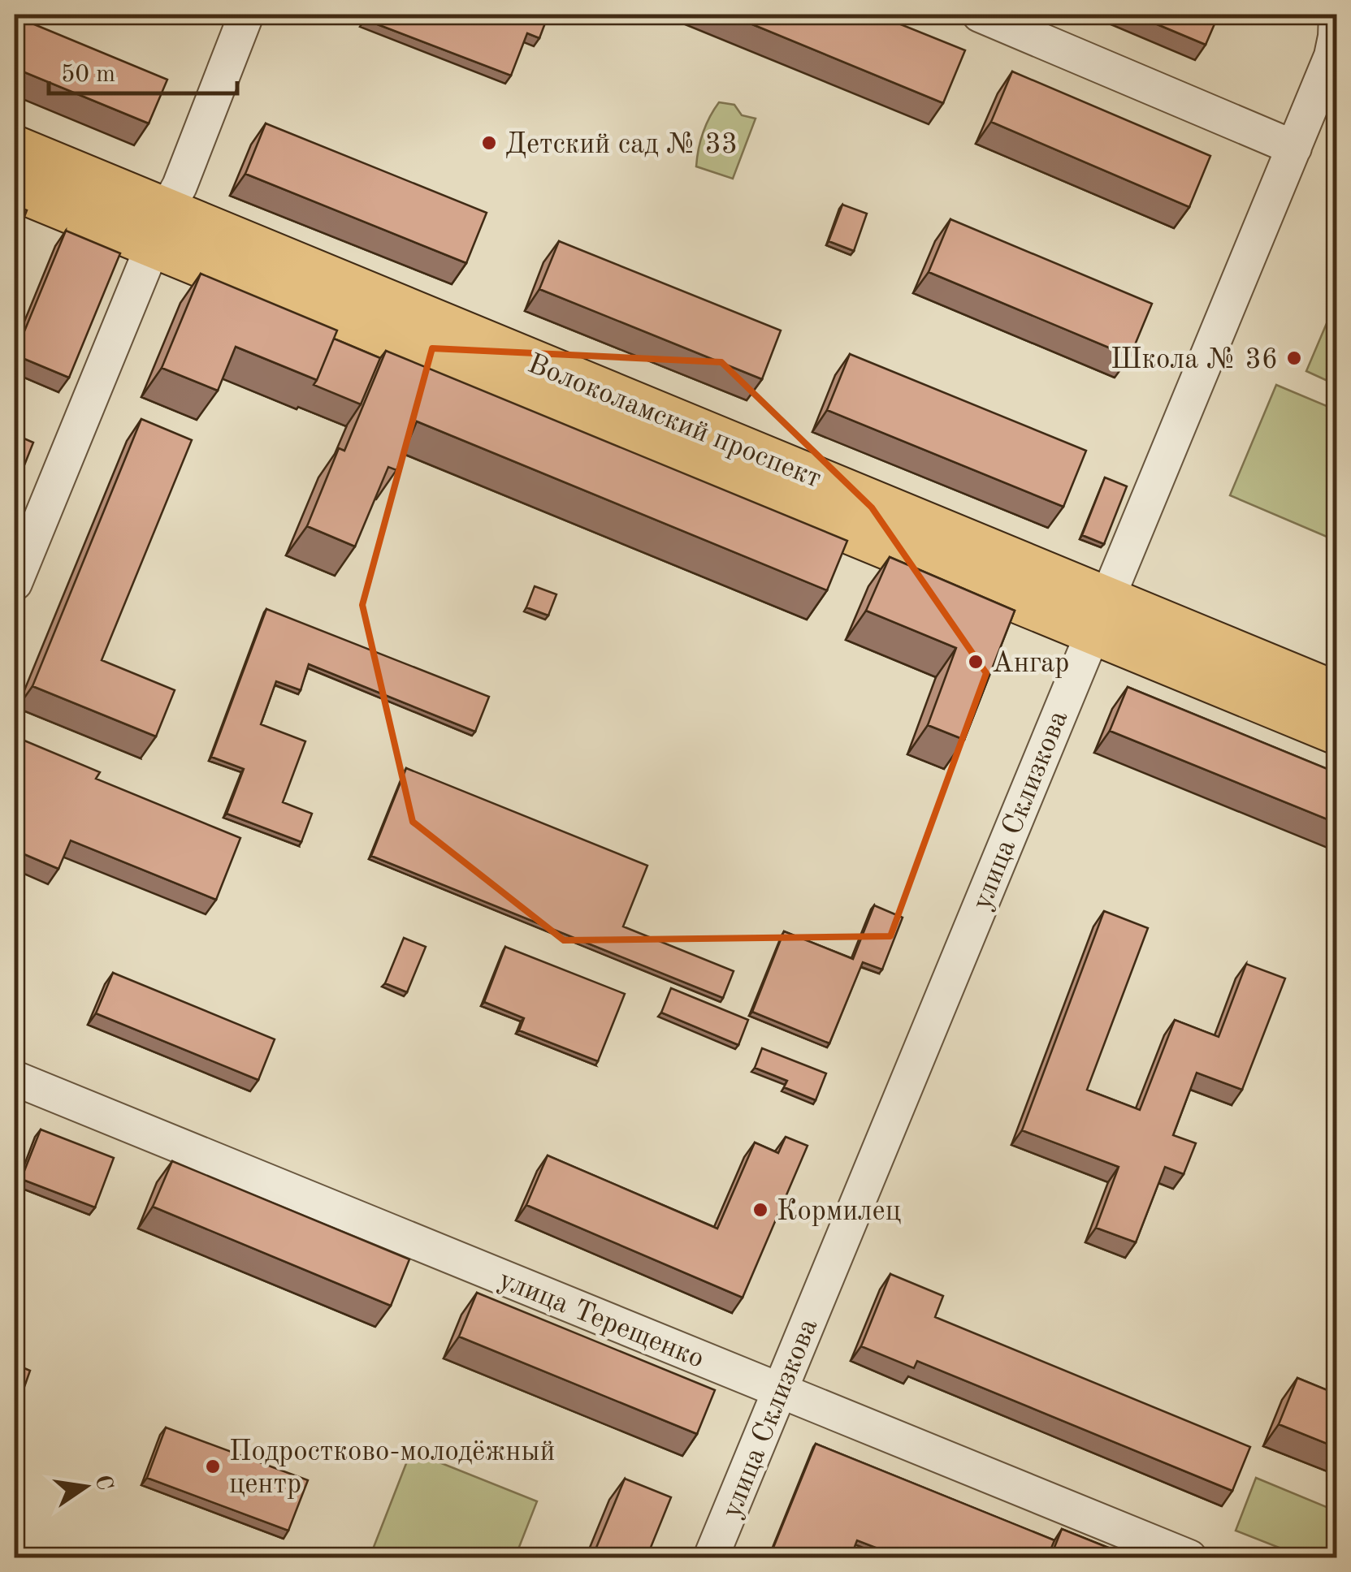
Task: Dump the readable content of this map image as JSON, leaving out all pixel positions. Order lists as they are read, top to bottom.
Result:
{
  "streets": {
    "main road": ["Волоколамский проспект"],
    "street": ["улица Склизкова", "улица Терещенко"]
  },
  "crossings": [
    ["Волоколамский проспект", "улица Склизкова"],
    ["улица Склизкова", "улица Терещенко"]
  ],
  "places": [
    "Детский сад № 33",
    "Школа № 36",
    "Ангар",
    "Кормилец",
    "Подростково-молодёжный центр"
  ],
  "scale_bar": "50 m",
  "north": "right"
}
